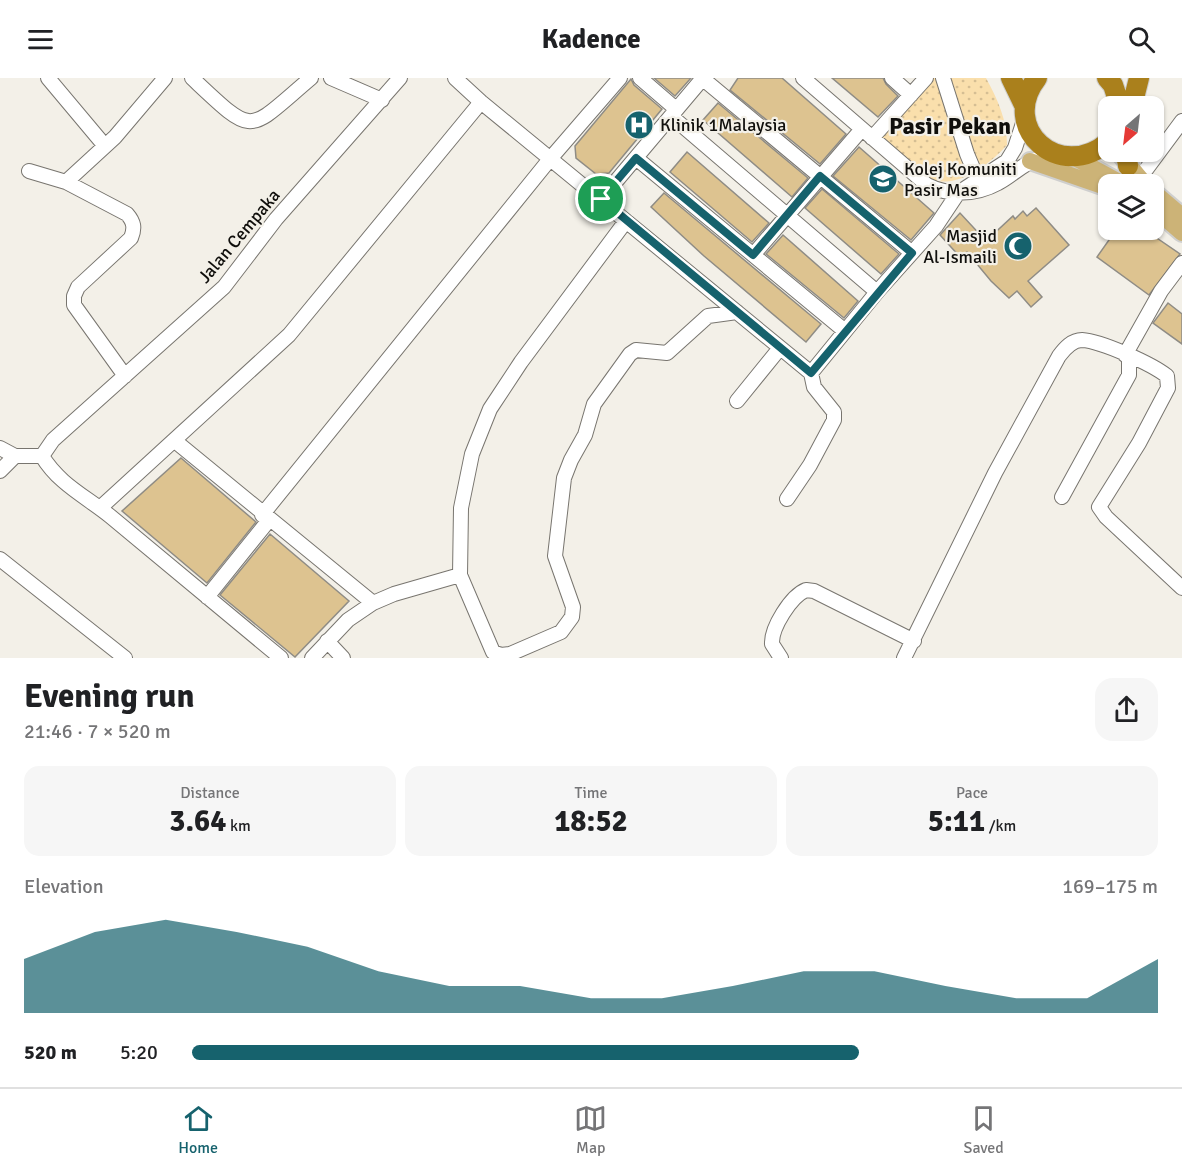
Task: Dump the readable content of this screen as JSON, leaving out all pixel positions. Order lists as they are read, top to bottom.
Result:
{
  "streets": {
    "street": ["Jalan Cempaka"]
  },
  "districts": ["Pasir Pekan"],
  "places": {
    "hospital": ["Klinik 1Malaysia"],
    "school or university": ["Kolej Komuniti Pasir Mas"],
    "mosque": ["Masjid Al-Ismaili"]
  },
  "north": "bottom left",
  "page": {
    "header": "Kadence",
    "heading": ["Evening run", "21:46 · 7 × 520 m"],
    "stats": [
      ["Distance", "3.64 km"],
      ["Time", "18:52"],
      ["Pace", "5:11 /km"]
    ],
    "chart": ["Elevation", "169–175 m"],
    "list": [
      {
        "name": "520 m",
        "note": "5:20"
      }
    ],
    "tabs": ["Home", "Map", "Saved"]
  }
}
